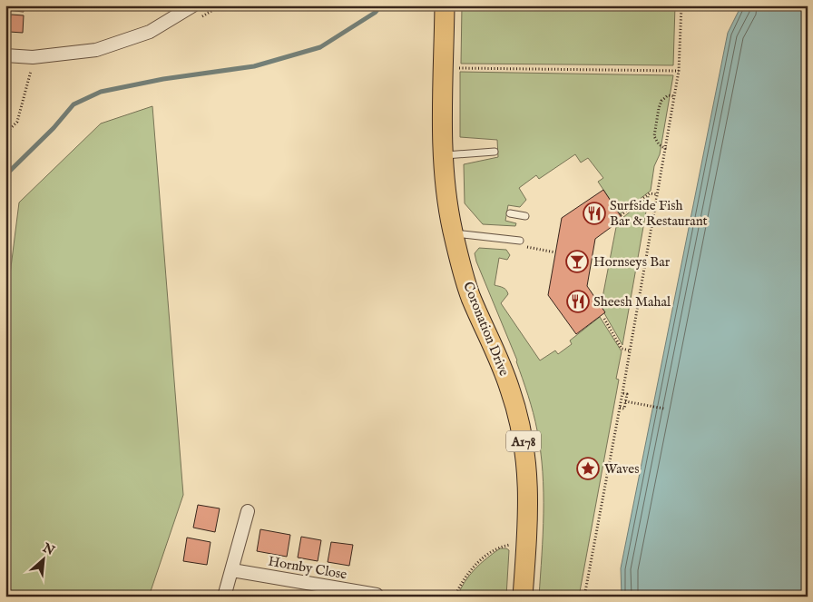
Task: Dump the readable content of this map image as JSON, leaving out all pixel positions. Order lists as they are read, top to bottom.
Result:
{
  "streets": {
    "main road": ["Coronation Drive", "A178"],
    "street": ["Hornby Close"]
  },
  "places": {
    "restaurant": ["Surfside Fish Bar & Restaurant", "Sheesh Mahal"],
    "bar": ["Hornseys Bar"],
    "place": ["Waves"]
  },
  "north": "top right"
}
